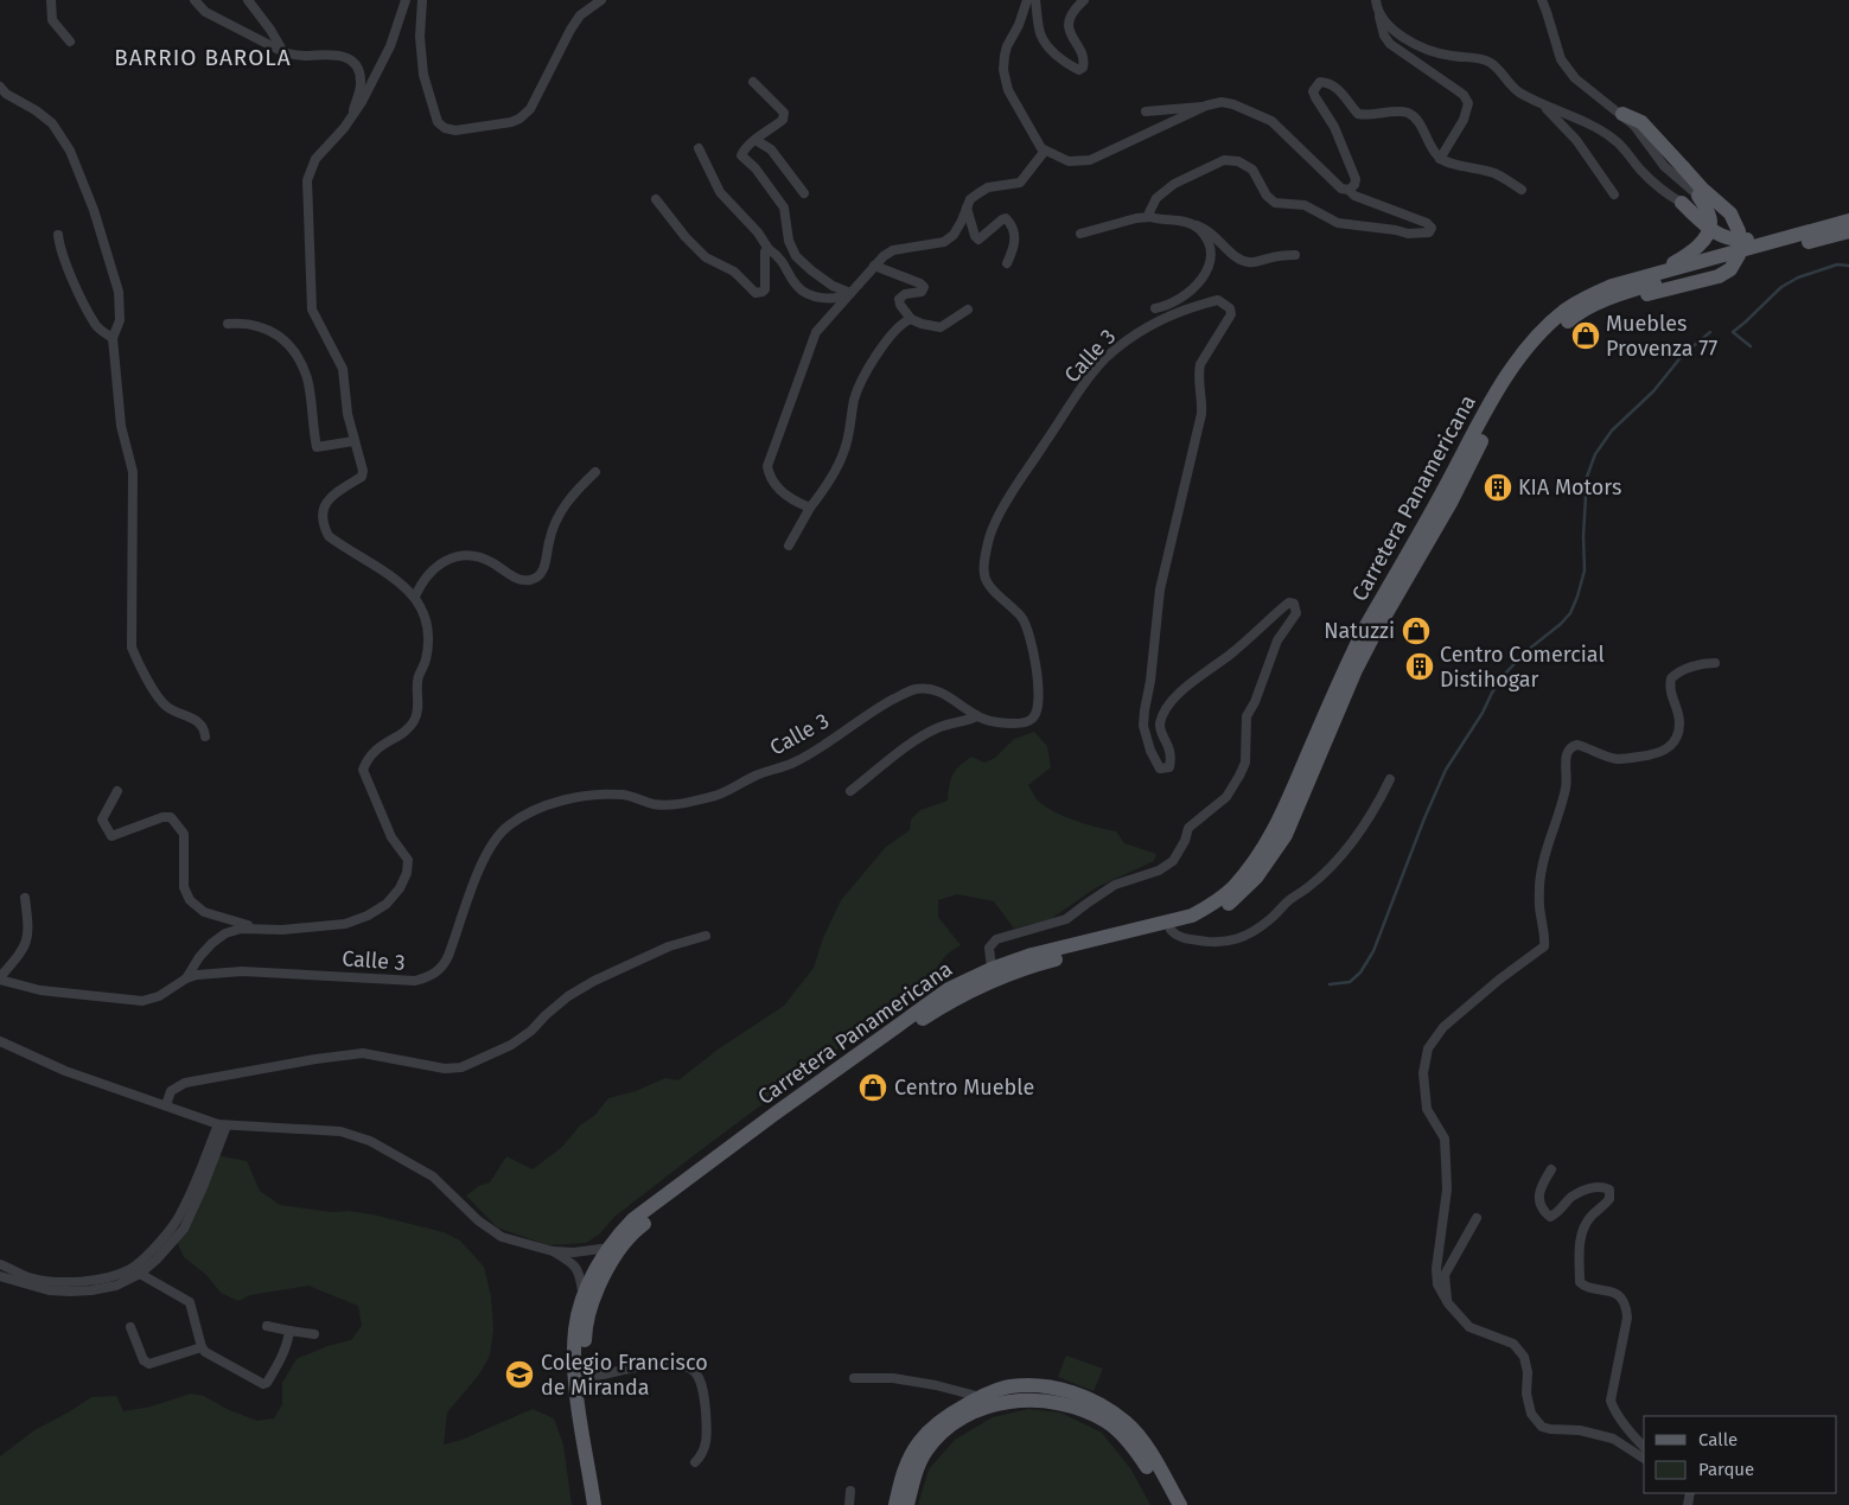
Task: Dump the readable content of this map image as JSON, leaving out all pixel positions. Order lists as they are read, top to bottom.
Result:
{
  "streets": {
    "main road": ["Carretera Panamericana"],
    "street": ["Calle 3"]
  },
  "crossings": [
    ["Calle 3", "Carretera Panamericana"]
  ],
  "districts": ["BARRIO BAROLA"],
  "places": {
    "shop": ["Muebles Provenza 77", "Natuzzi", "Centro Mueble"],
    "building": ["KIA Motors", "Centro Comercial Distihogar"],
    "school or university": ["Colegio Francisco de Miranda"]
  },
  "legend": ["Calle", "Parque"]
}
